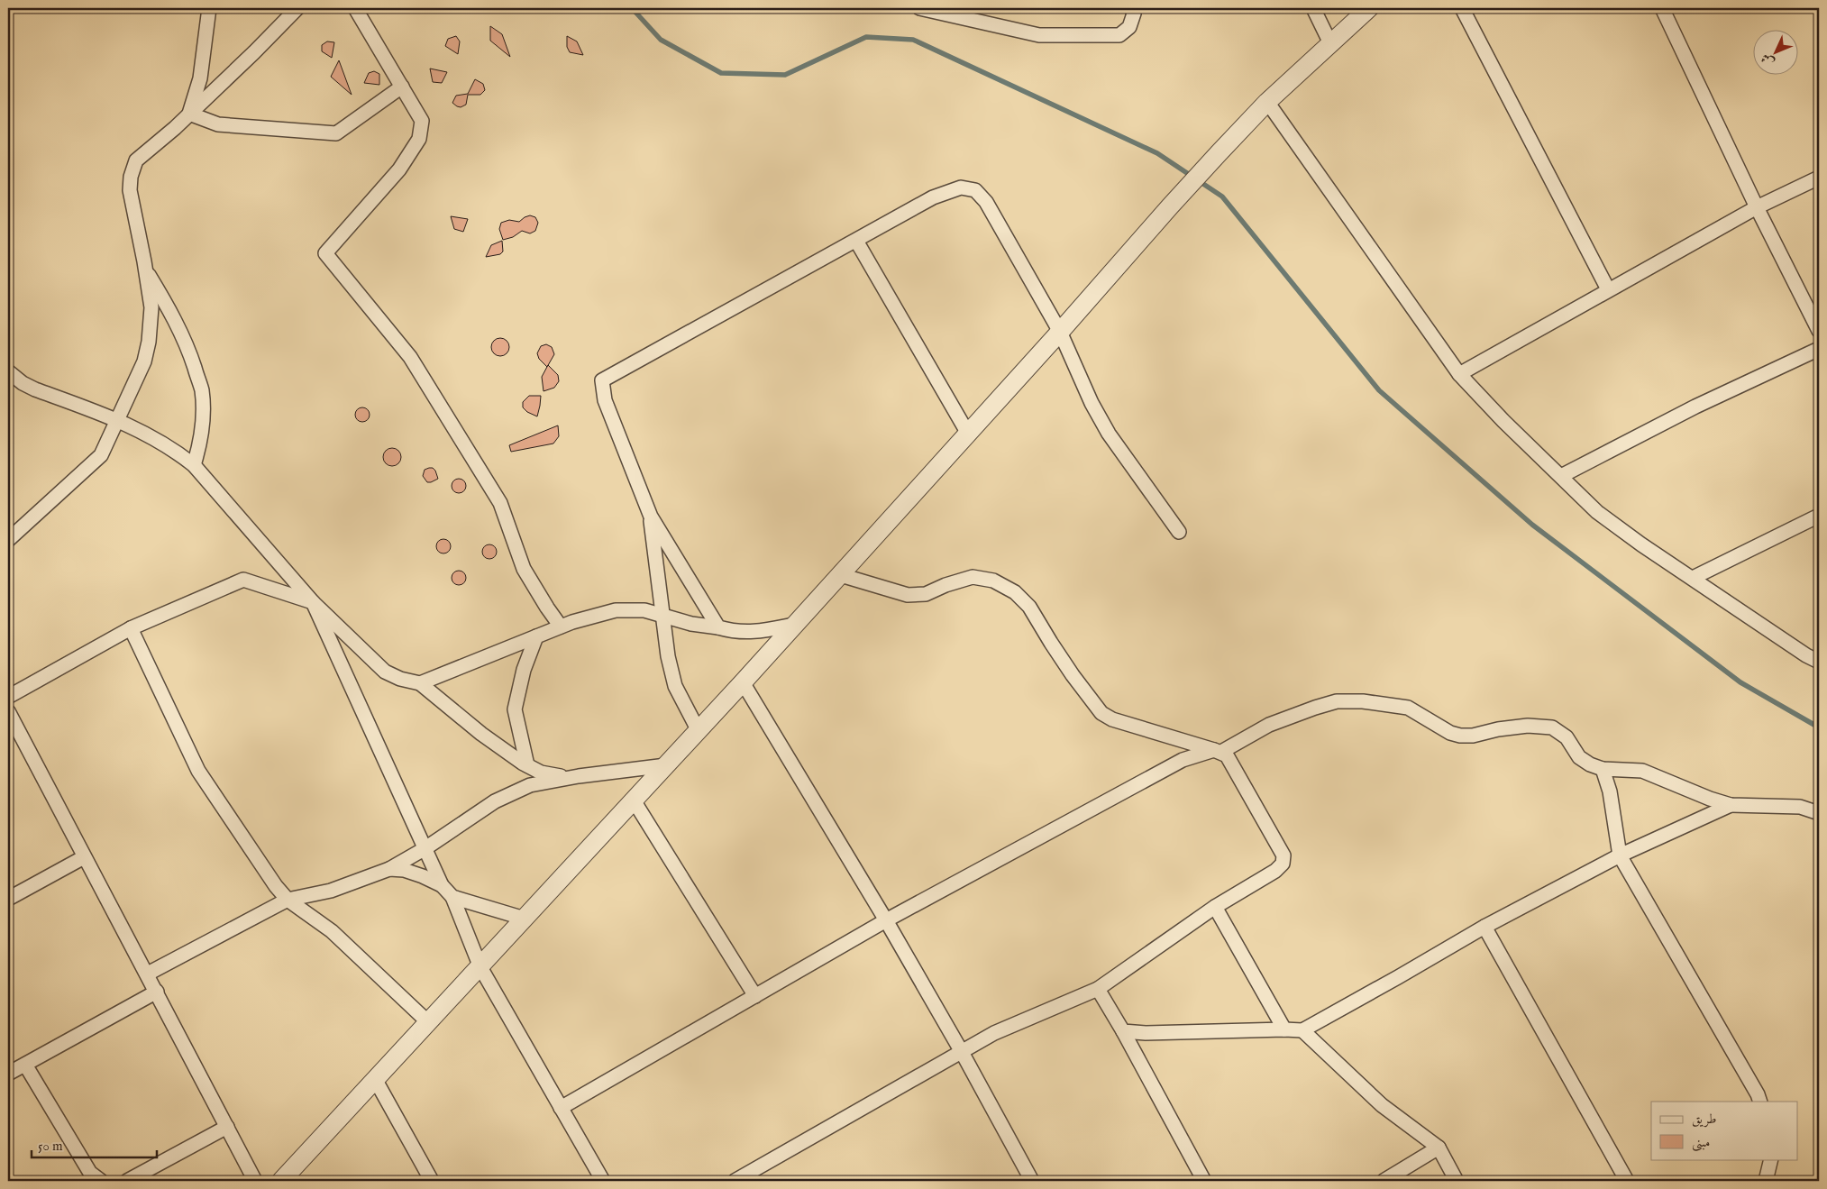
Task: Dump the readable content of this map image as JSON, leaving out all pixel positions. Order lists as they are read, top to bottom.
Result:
{
  "legend": ["طريق", "مبنى"],
  "scale_bar": "50 m",
  "north": "bottom left"
}
